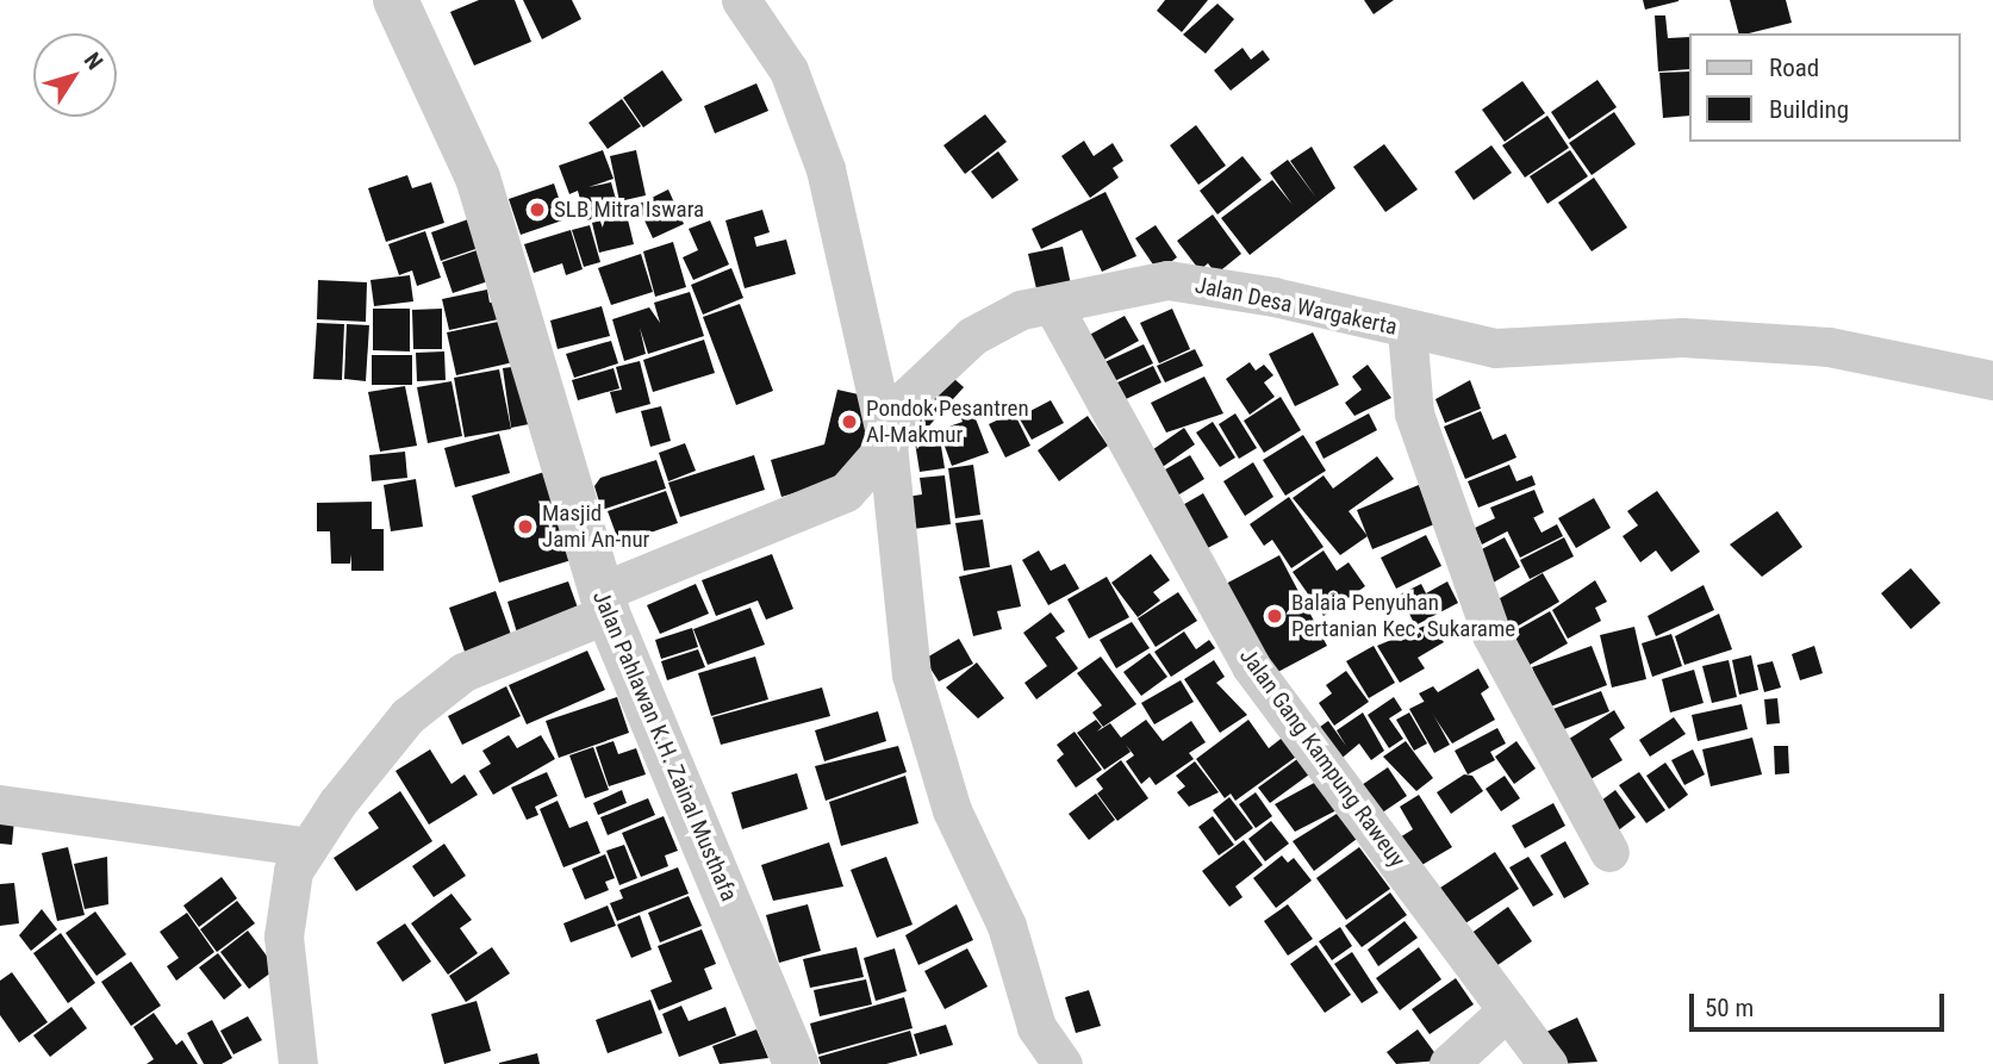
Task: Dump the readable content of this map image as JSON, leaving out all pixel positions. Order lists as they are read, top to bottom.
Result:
{
  "streets": {
    "street": ["Jalan Desa Wargakerta", "Jalan Pahlawan K.H. Zainal Musthafa", "Jalan Gang Kampung Raweuy"]
  },
  "crossings": [
    ["Jalan Desa Wargakerta", "Jalan Pahlawan K.H. Zainal Musthafa"],
    ["Jalan Desa Wargakerta", "Jalan Gang Kampung Raweuy"]
  ],
  "places": [
    "SLB Mitra Iswara",
    "Pondok Pesantren Al-Makmur",
    "Masjid Jami An-nur",
    "Balaia Penyuhan Pertanian Kec. Sukarame"
  ],
  "legend": ["Road", "Building"],
  "scale_bar": "50 m",
  "north": "top right"
}
